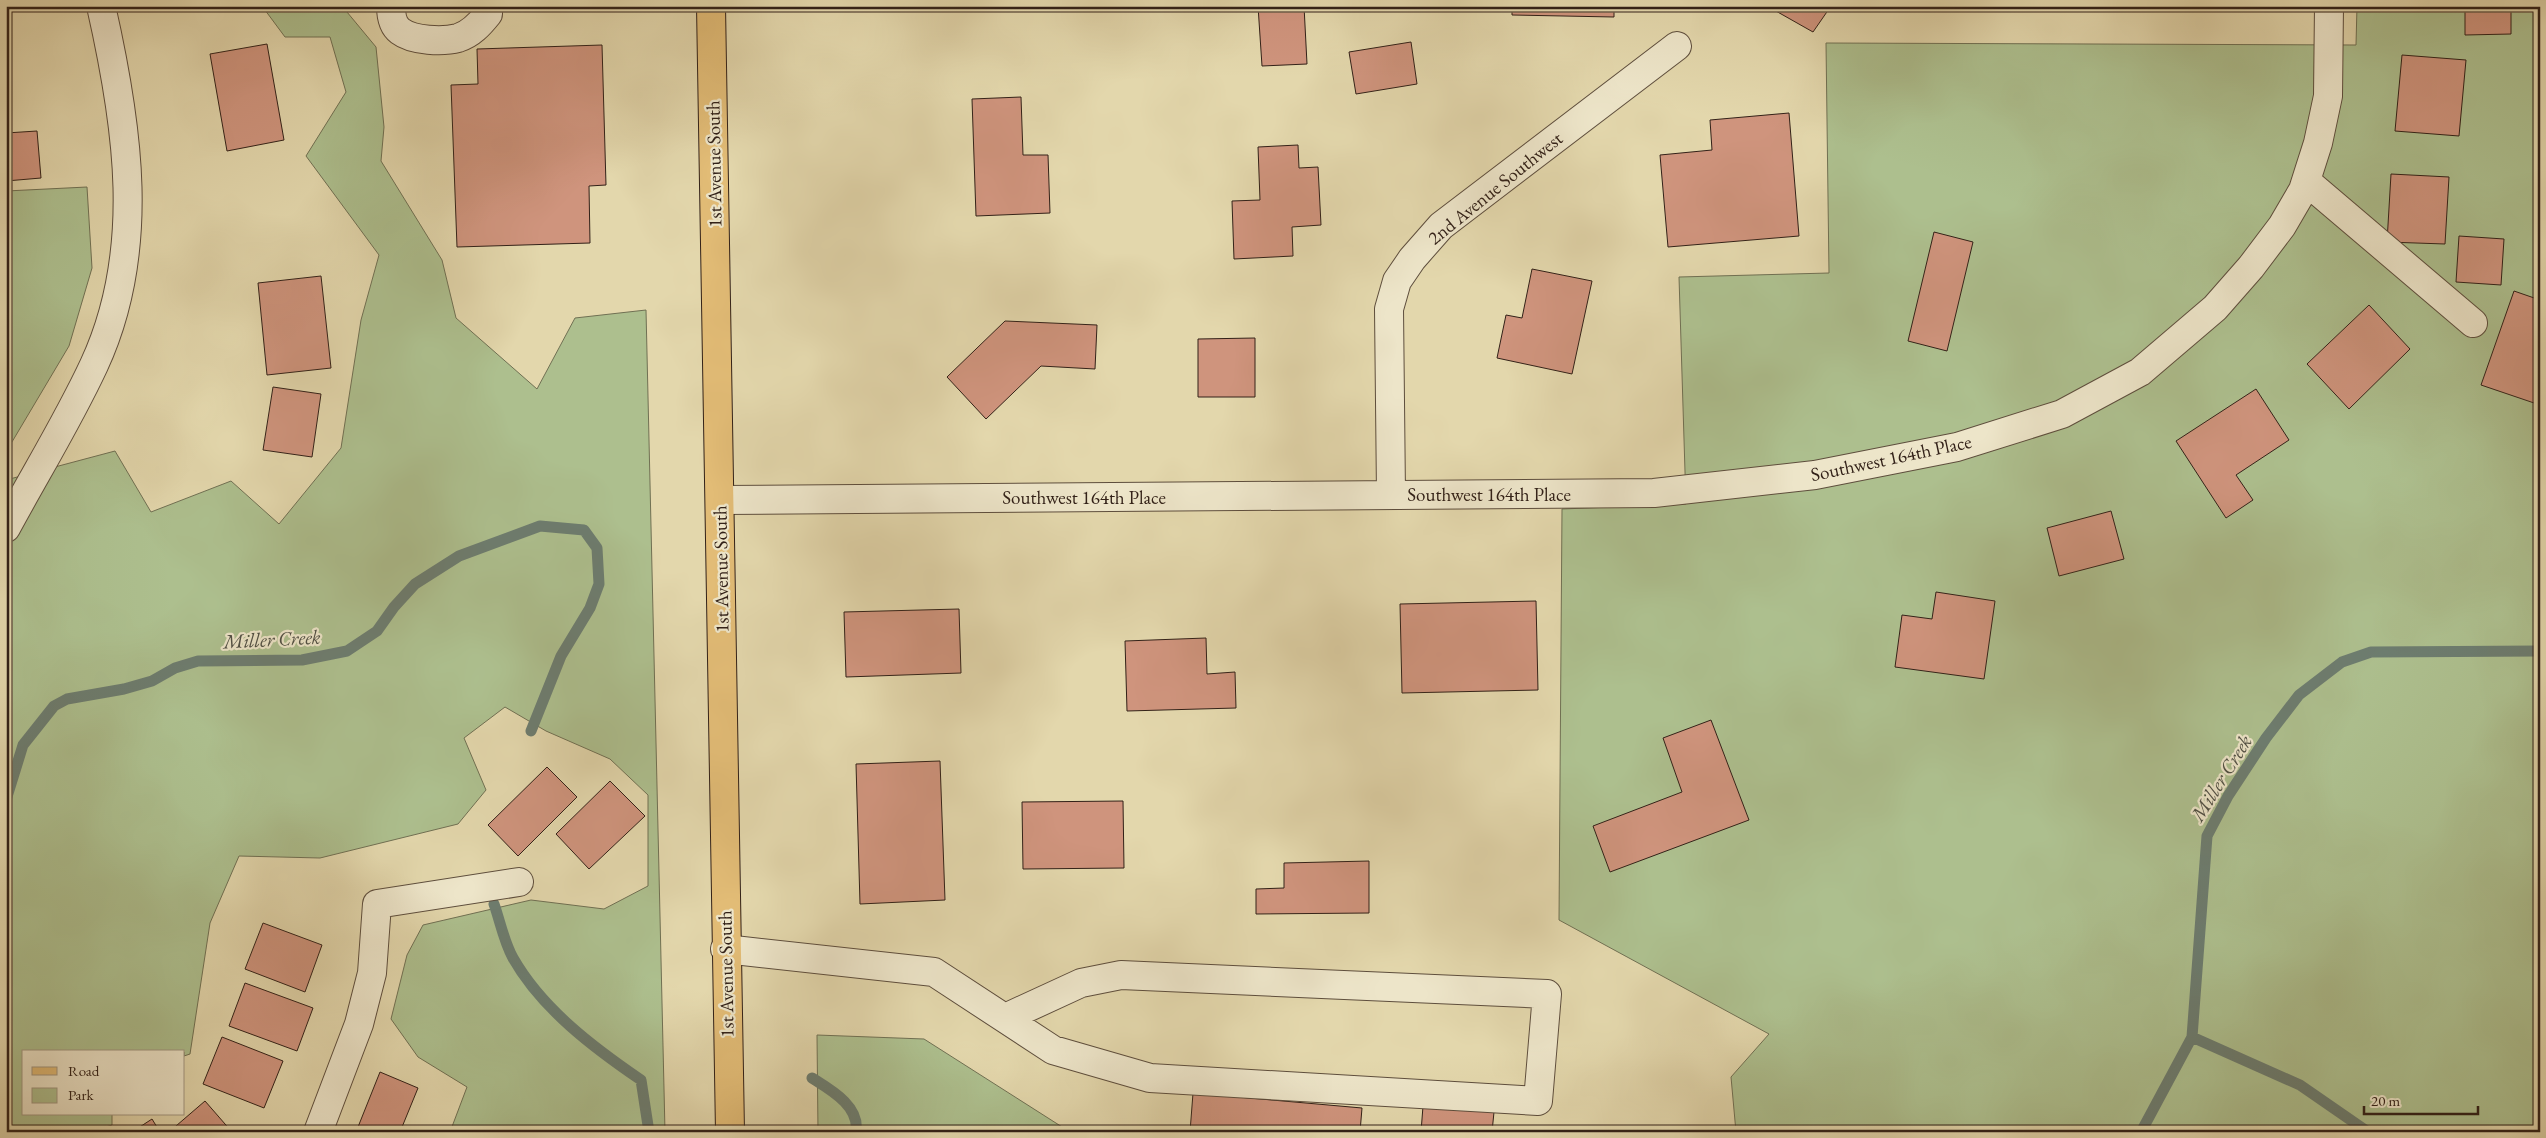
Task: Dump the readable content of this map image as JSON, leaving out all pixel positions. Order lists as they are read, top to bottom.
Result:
{
  "streets": {
    "main road": ["1st Avenue South"],
    "street": ["2nd Avenue Southwest", "Southwest 164th Place"]
  },
  "crossings": [
    ["1st Avenue South", "Southwest 164th Place"],
    ["2nd Avenue Southwest", "Southwest 164th Place"]
  ],
  "water": ["Miller Creek"],
  "legend": ["Road", "Park"],
  "scale_bar": "20 m"
}
